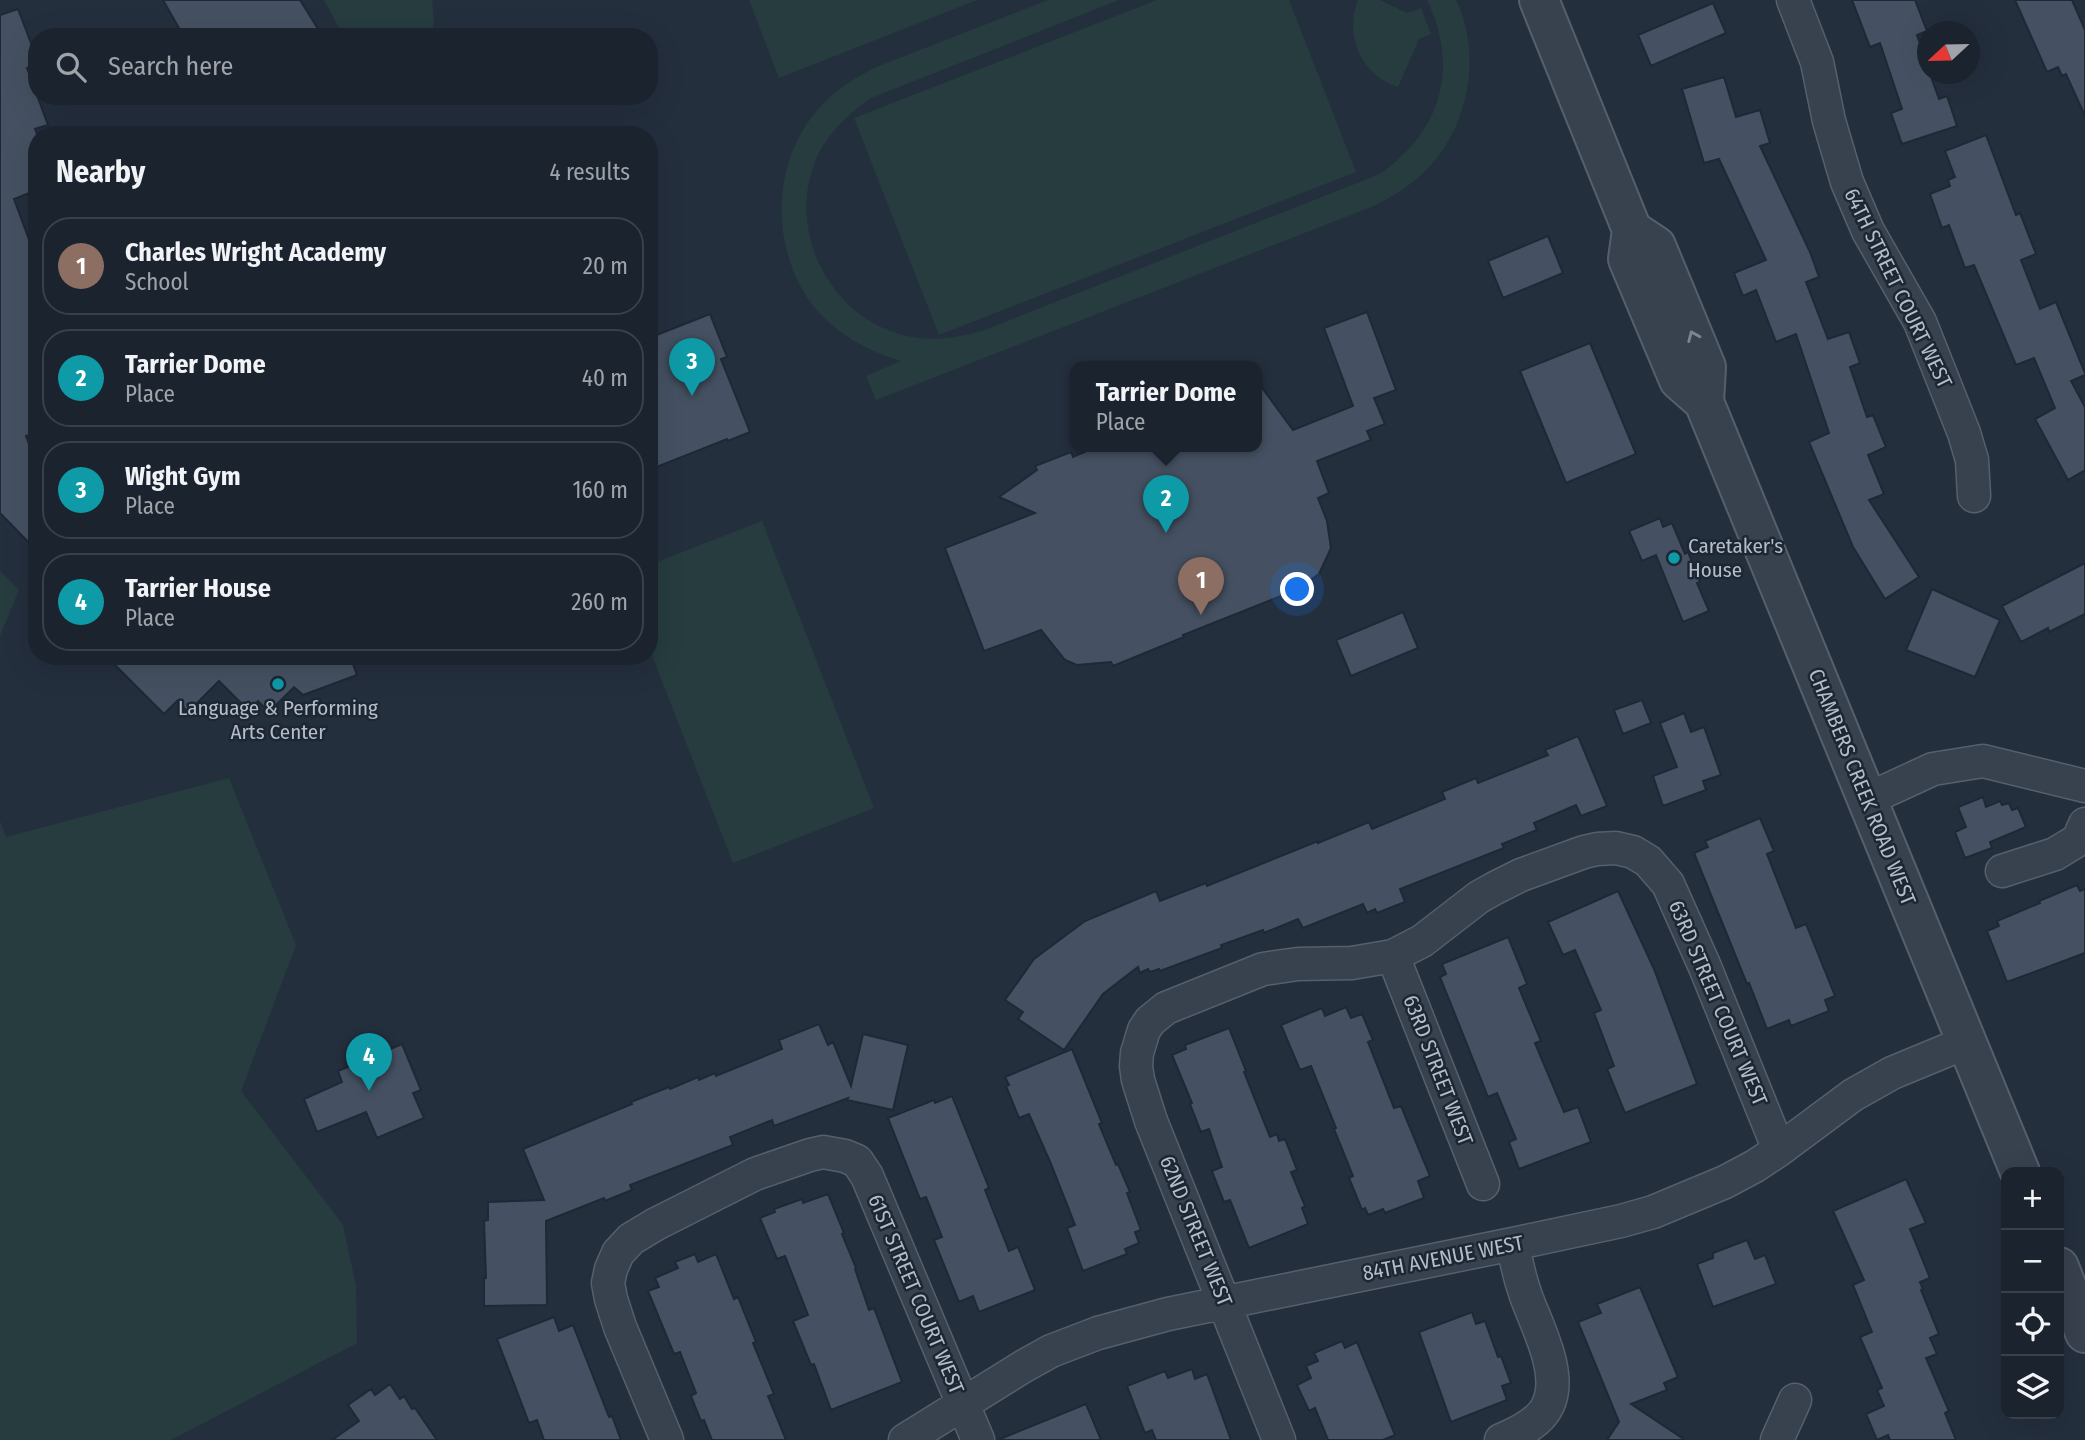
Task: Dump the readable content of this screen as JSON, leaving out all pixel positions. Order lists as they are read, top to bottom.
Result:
{
  "streets": {
    "street": [
      "64TH STREET COURT WEST",
      "CHAMBERS CREEK ROAD WEST",
      "63RD STREET COURT WEST",
      "63RD STREET WEST",
      "62ND STREET WEST",
      "84TH AVENUE WEST",
      "61ST STREET COURT WEST"
    ]
  },
  "crossings": [
    ["CHAMBERS CREEK ROAD WEST", "84TH AVENUE WEST"],
    ["63RD STREET COURT WEST", "63RD STREET WEST"],
    ["63RD STREET COURT WEST", "62ND STREET WEST"],
    ["63RD STREET COURT WEST", "84TH AVENUE WEST"],
    ["63RD STREET WEST", "62ND STREET WEST"],
    ["62ND STREET WEST", "84TH AVENUE WEST"],
    ["84TH AVENUE WEST", "61ST STREET COURT WEST"]
  ],
  "places": ["Caretaker's House", "Language & Performing Arts Center"],
  "north": "left",
  "page": {
    "search": "Search here",
    "heading": ["Nearby", "4 results"],
    "list": [
      {
        "mark": "1",
        "name": "Charles Wright Academy",
        "note": "School",
        "value": "20 m"
      },
      {
        "mark": "2",
        "name": "Tarrier Dome",
        "note": "Place",
        "value": "40 m"
      },
      {
        "mark": "3",
        "name": "Wight Gym",
        "note": "Place",
        "value": "160 m"
      },
      {
        "mark": "4",
        "name": "Tarrier House",
        "note": "Place",
        "value": "260 m"
      }
    ],
    "pins": [
      "3",
      "2",
      "1",
      "4"
    ],
    "popup": ["Tarrier Dome", "Place"],
    "map_buttons": ["+", "−"]
  }
}
